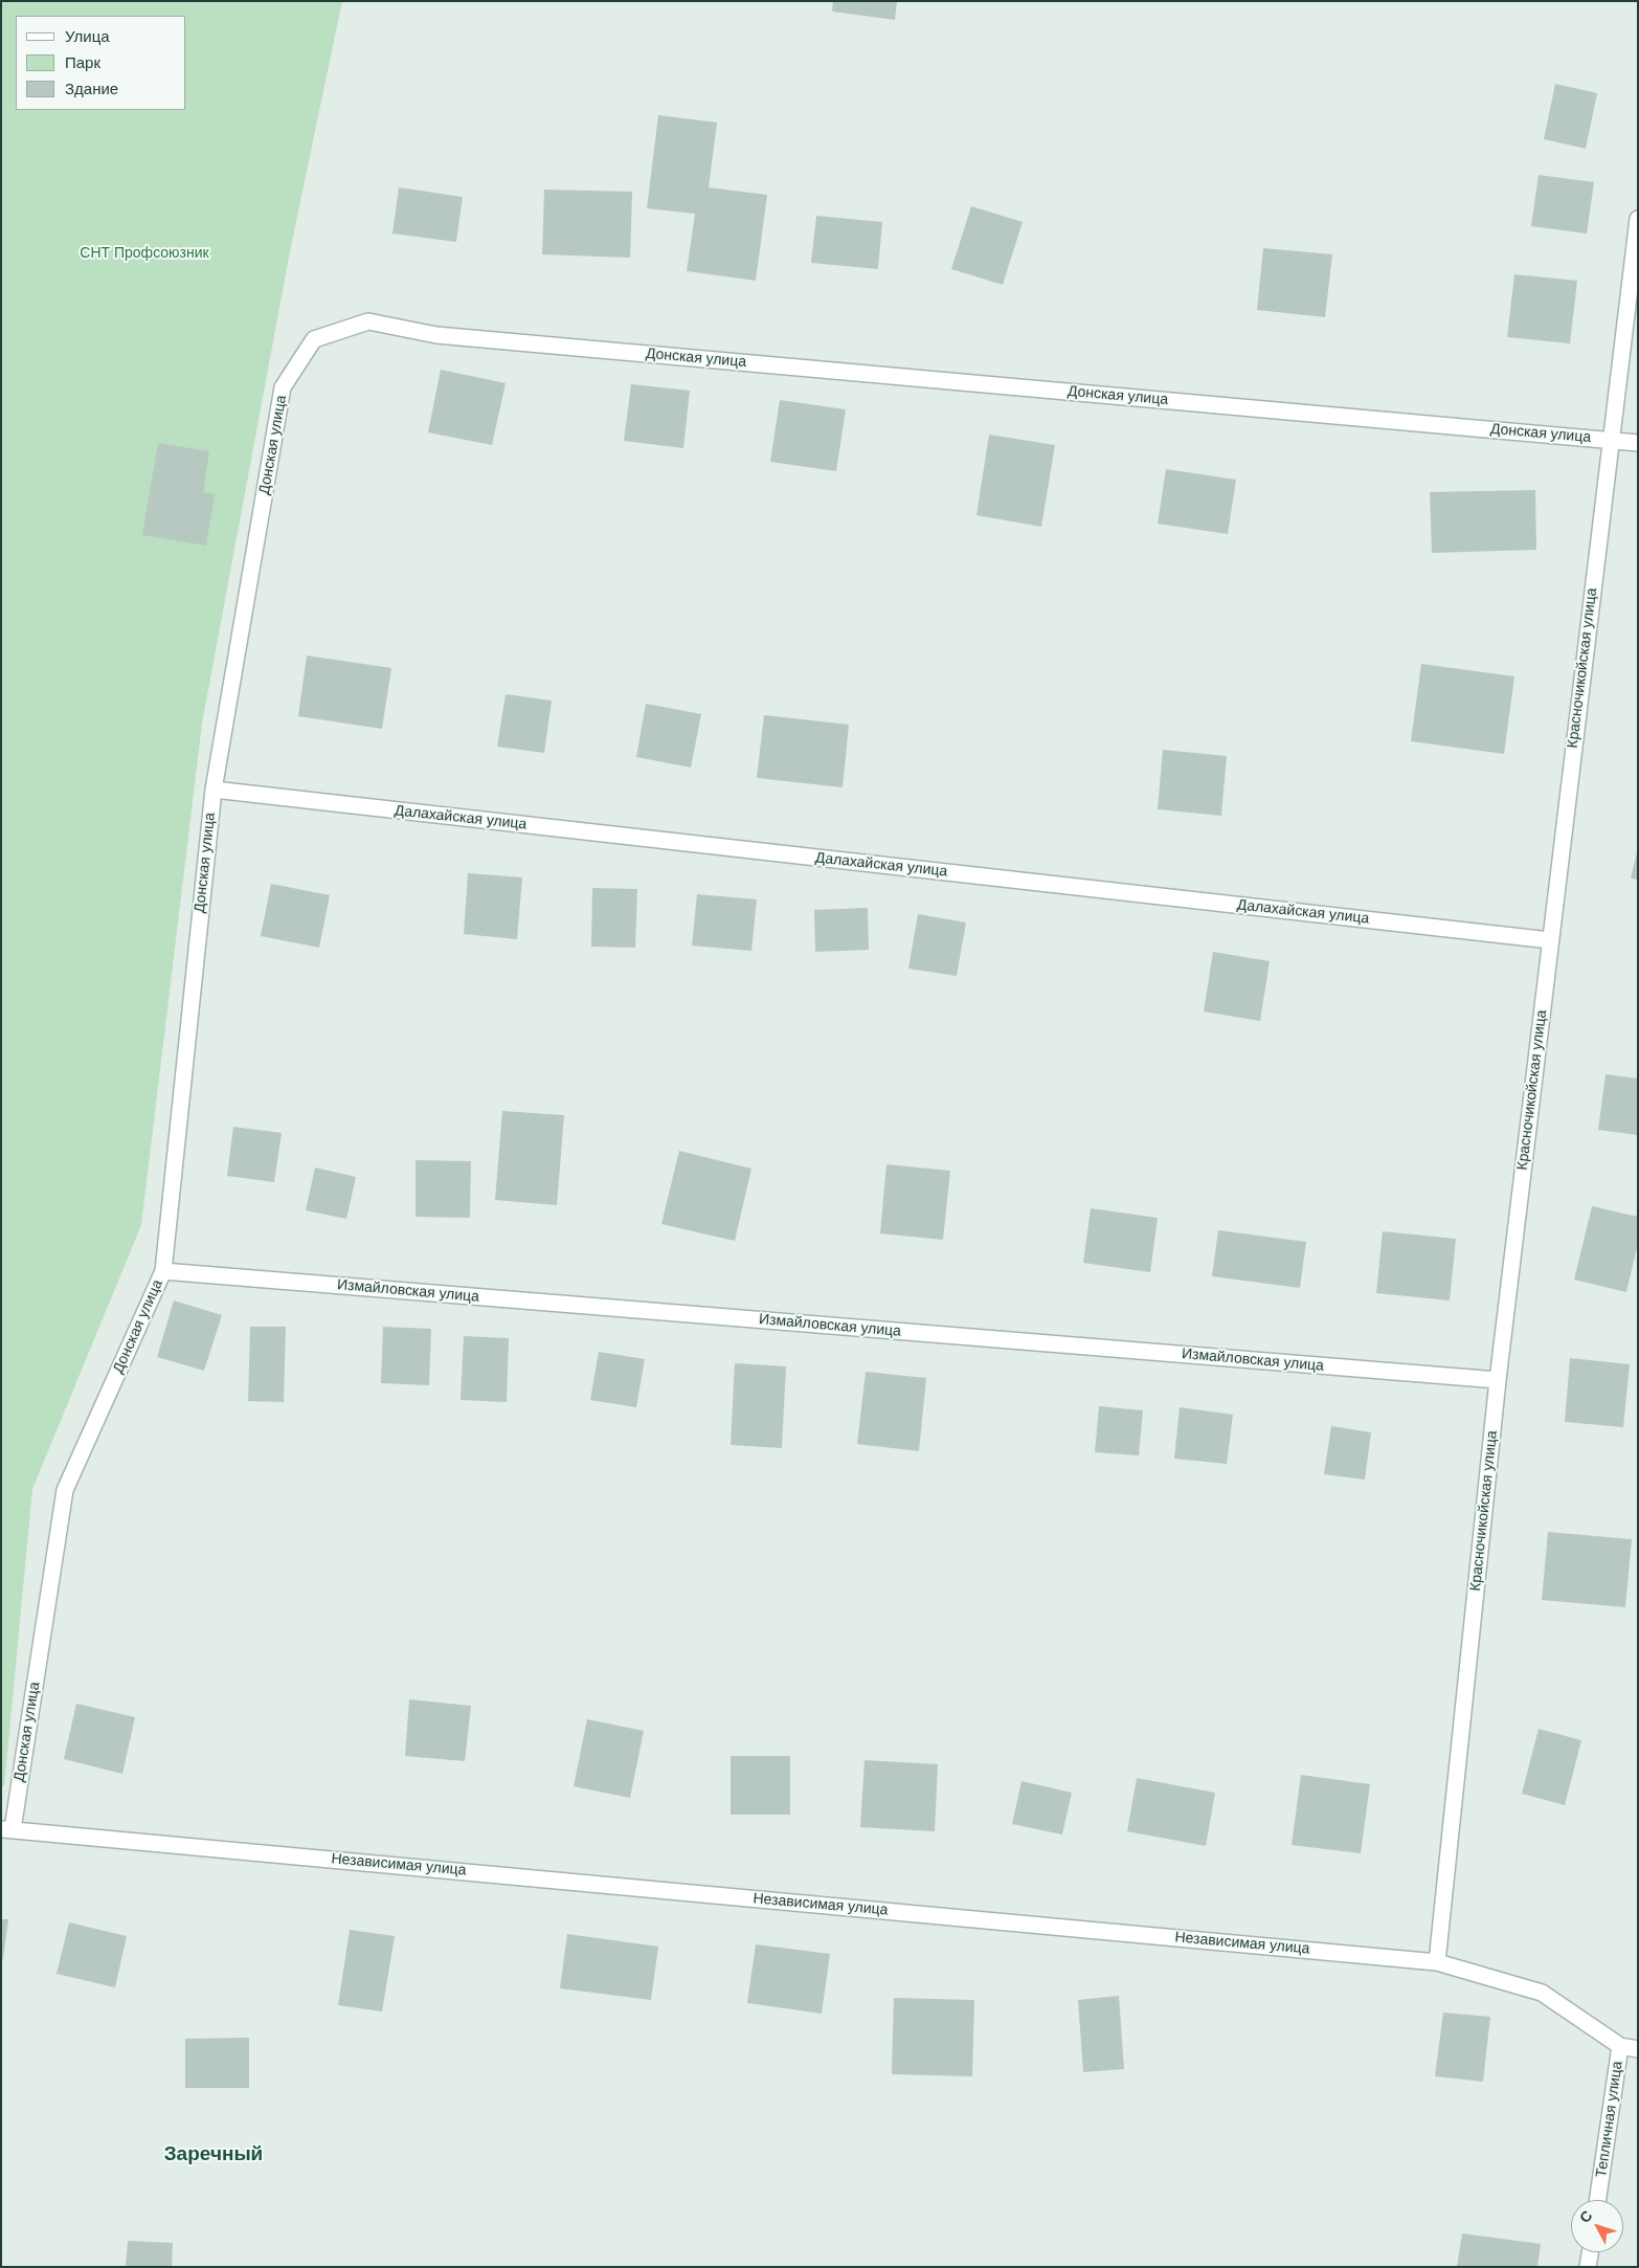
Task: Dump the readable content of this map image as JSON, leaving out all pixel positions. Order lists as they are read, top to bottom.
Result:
{
  "streets": {
    "street": [
      "Донская улица",
      "Красночикойская улица",
      "Далахайская улица",
      "Измайловская улица",
      "Независимая улица",
      "Тепличная улица"
    ]
  },
  "crossings": [
    ["Донская улица", "Красночикойская улица"],
    ["Донская улица", "Далахайская улица"],
    ["Донская улица", "Измайловская улица"],
    ["Донская улица", "Независимая улица"],
    ["Красночикойская улица", "Далахайская улица"],
    ["Красночикойская улица", "Измайловская улица"],
    ["Красночикойская улица", "Независимая улица"],
    ["Независимая улица", "Тепличная улица"]
  ],
  "districts": ["Заречный"],
  "parks": ["СНТ Профсоюзник"],
  "legend": ["Улица", "Парк", "Здание"],
  "north": "top left"
}
